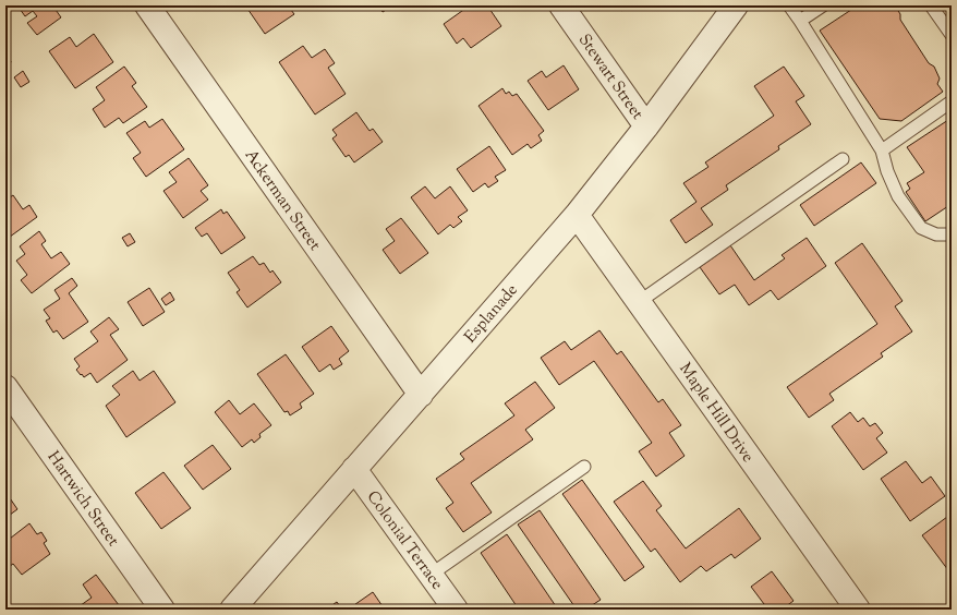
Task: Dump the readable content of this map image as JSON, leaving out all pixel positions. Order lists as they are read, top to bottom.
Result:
{
  "streets": {
    "street": [
      "Stewart Street",
      "Ackerman Street",
      "Esplanade",
      "Maple Hill Drive",
      "Hartwich Street",
      "Colonial Terrace"
    ]
  },
  "crossings": [
    ["Stewart Street", "Esplanade"],
    ["Ackerman Street", "Esplanade"],
    ["Esplanade", "Maple Hill Drive"],
    ["Esplanade", "Colonial Terrace"]
  ]
}
